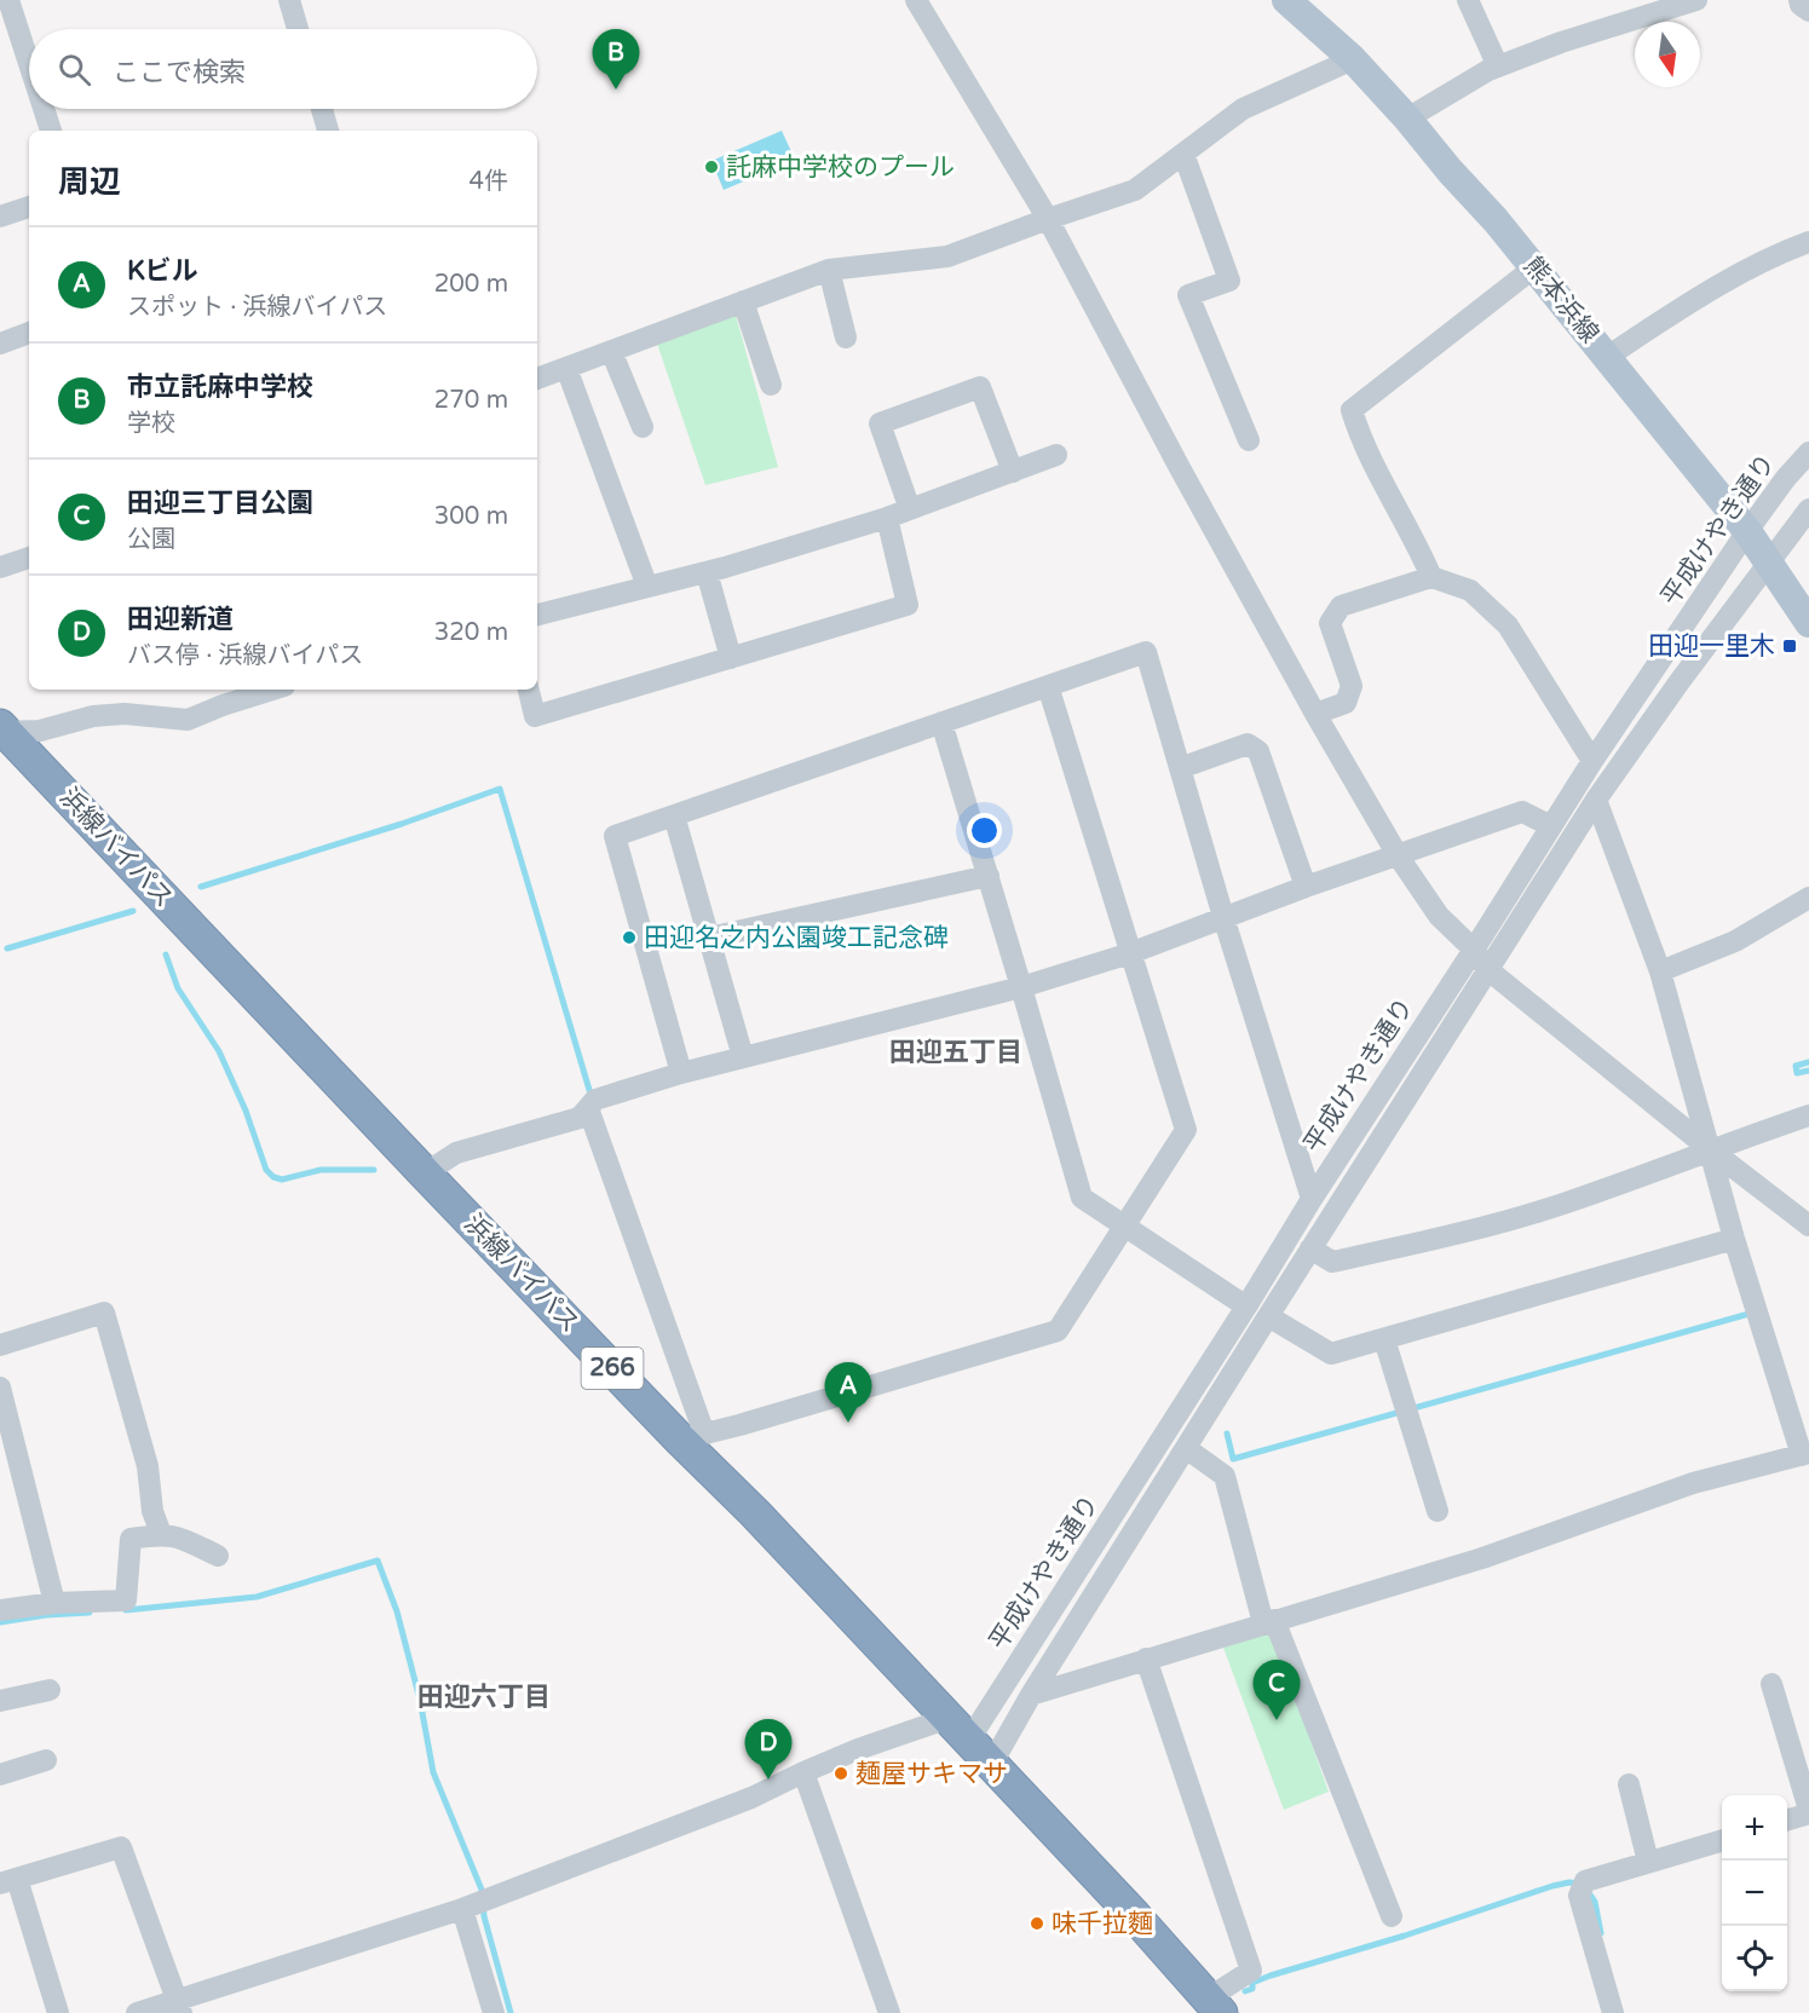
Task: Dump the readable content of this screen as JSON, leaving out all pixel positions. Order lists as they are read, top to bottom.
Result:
{
  "streets": {
    "highway": ["浜線バイパス", "266"],
    "main road": ["熊本浜線"],
    "street": ["平成けやき通り"]
  },
  "crossings": [
    ["熊本浜線", "平成けやき通り"],
    ["平成けやき通り", "浜線バイパス"]
  ],
  "districts": ["田迎五丁目", "田迎六丁目"],
  "places": {
    "other": [
      "託麻中学校のプール",
      "田迎名之内公園竣工記念碑",
      "麺屋サキマサ",
      "味千拉麵"
    ],
    "transit": ["田迎一里木"]
  },
  "north": "bottom",
  "page": {
    "pins": [
      "B",
      "A",
      "C",
      "D"
    ],
    "search": "ここで検索",
    "heading": ["周辺", "4件"],
    "list": [
      {
        "mark": "A",
        "name": "Kビル",
        "note": "スポット · 浜線バイパス",
        "value": "200 m"
      },
      {
        "mark": "B",
        "name": "市立託麻中学校",
        "note": "学校",
        "value": "270 m"
      },
      {
        "mark": "C",
        "name": "田迎三丁目公園",
        "note": "公園",
        "value": "300 m"
      },
      {
        "mark": "D",
        "name": "田迎新道",
        "note": "バス停 · 浜線バイパス",
        "value": "320 m"
      }
    ],
    "map_buttons": ["+", "−"]
  }
}
